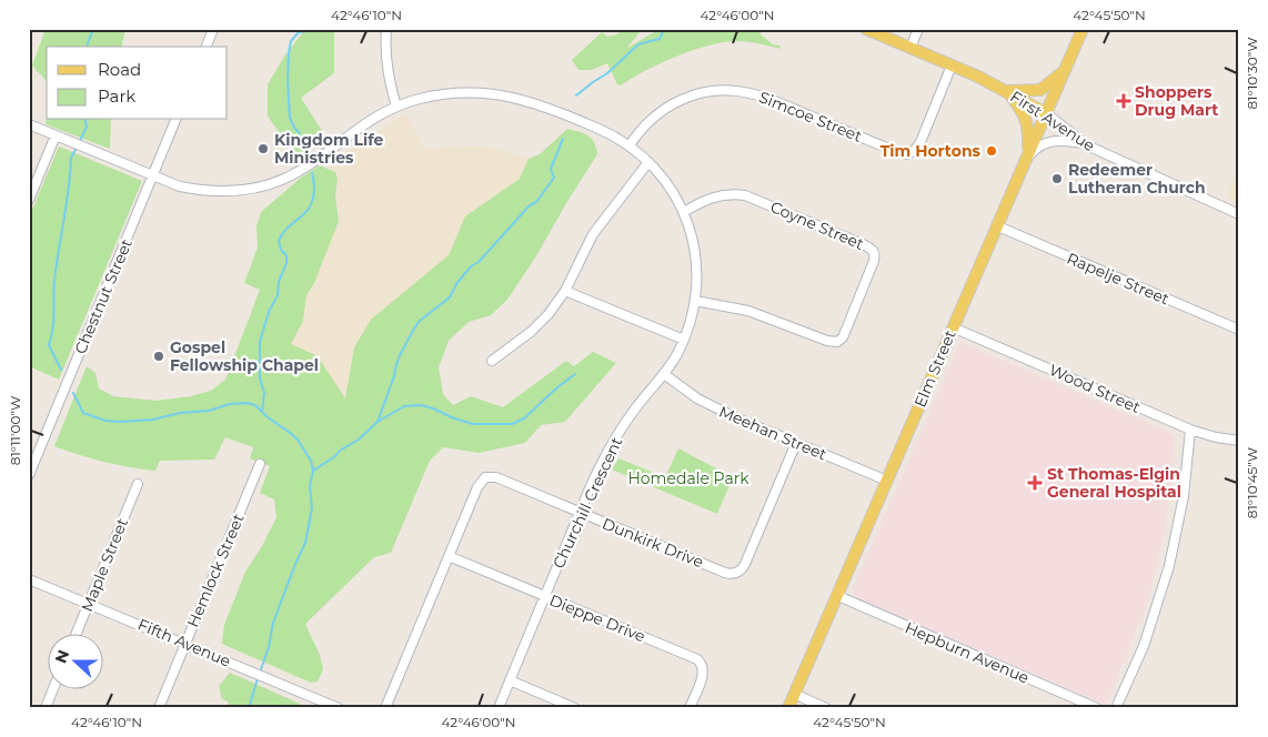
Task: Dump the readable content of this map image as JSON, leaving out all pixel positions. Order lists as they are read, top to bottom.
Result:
{
  "streets": {
    "main road": ["First Avenue", "Elm Street"],
    "street": [
      "Simcoe Street",
      "Coyne Street",
      "Rapelje Street",
      "Chestnut Street",
      "Wood Street",
      "Meehan Street",
      "Churchill Crescent",
      "Dunkirk Drive",
      "Maple Street",
      "Hemlock Street",
      "Dieppe Drive",
      "Fifth Avenue",
      "Hepburn Avenue"
    ]
  },
  "crossings": [
    ["Simcoe Street", "First Avenue"],
    ["Simcoe Street", "Churchill Crescent"],
    ["First Avenue", "Elm Street"],
    ["Coyne Street", "Churchill Crescent"],
    ["Rapelje Street", "Elm Street"],
    ["Chestnut Street", "Churchill Crescent"],
    ["Elm Street", "Wood Street"],
    ["Elm Street", "Meehan Street"],
    ["Elm Street", "Hepburn Avenue"],
    ["Meehan Street", "Churchill Crescent"],
    ["Meehan Street", "Dunkirk Drive"],
    ["Churchill Crescent", "Dunkirk Drive"],
    ["Churchill Crescent", "Dieppe Drive"],
    ["Dunkirk Drive", "Dieppe Drive"],
    ["Maple Street", "Fifth Avenue"],
    ["Hemlock Street", "Fifth Avenue"]
  ],
  "parks": ["Homedale Park"],
  "places": {
    "health": ["Shoppers Drug Mart", "St Thomas-Elgin General Hospital"],
    "other": [
      "Kingdom Life Ministries",
      "Tim Hortons",
      "Redeemer Lutheran Church",
      "Gospel Fellowship Chapel"
    ]
  },
  "legend": ["Road", "Park"],
  "north": "left",
  "coordinates": [
    "42°46'10\"N",
    "42°46'00\"N",
    "42°45'50\"N",
    "81°10'30\"W",
    "81°11'00\"W",
    "81°10'45\"W"
  ]
}
